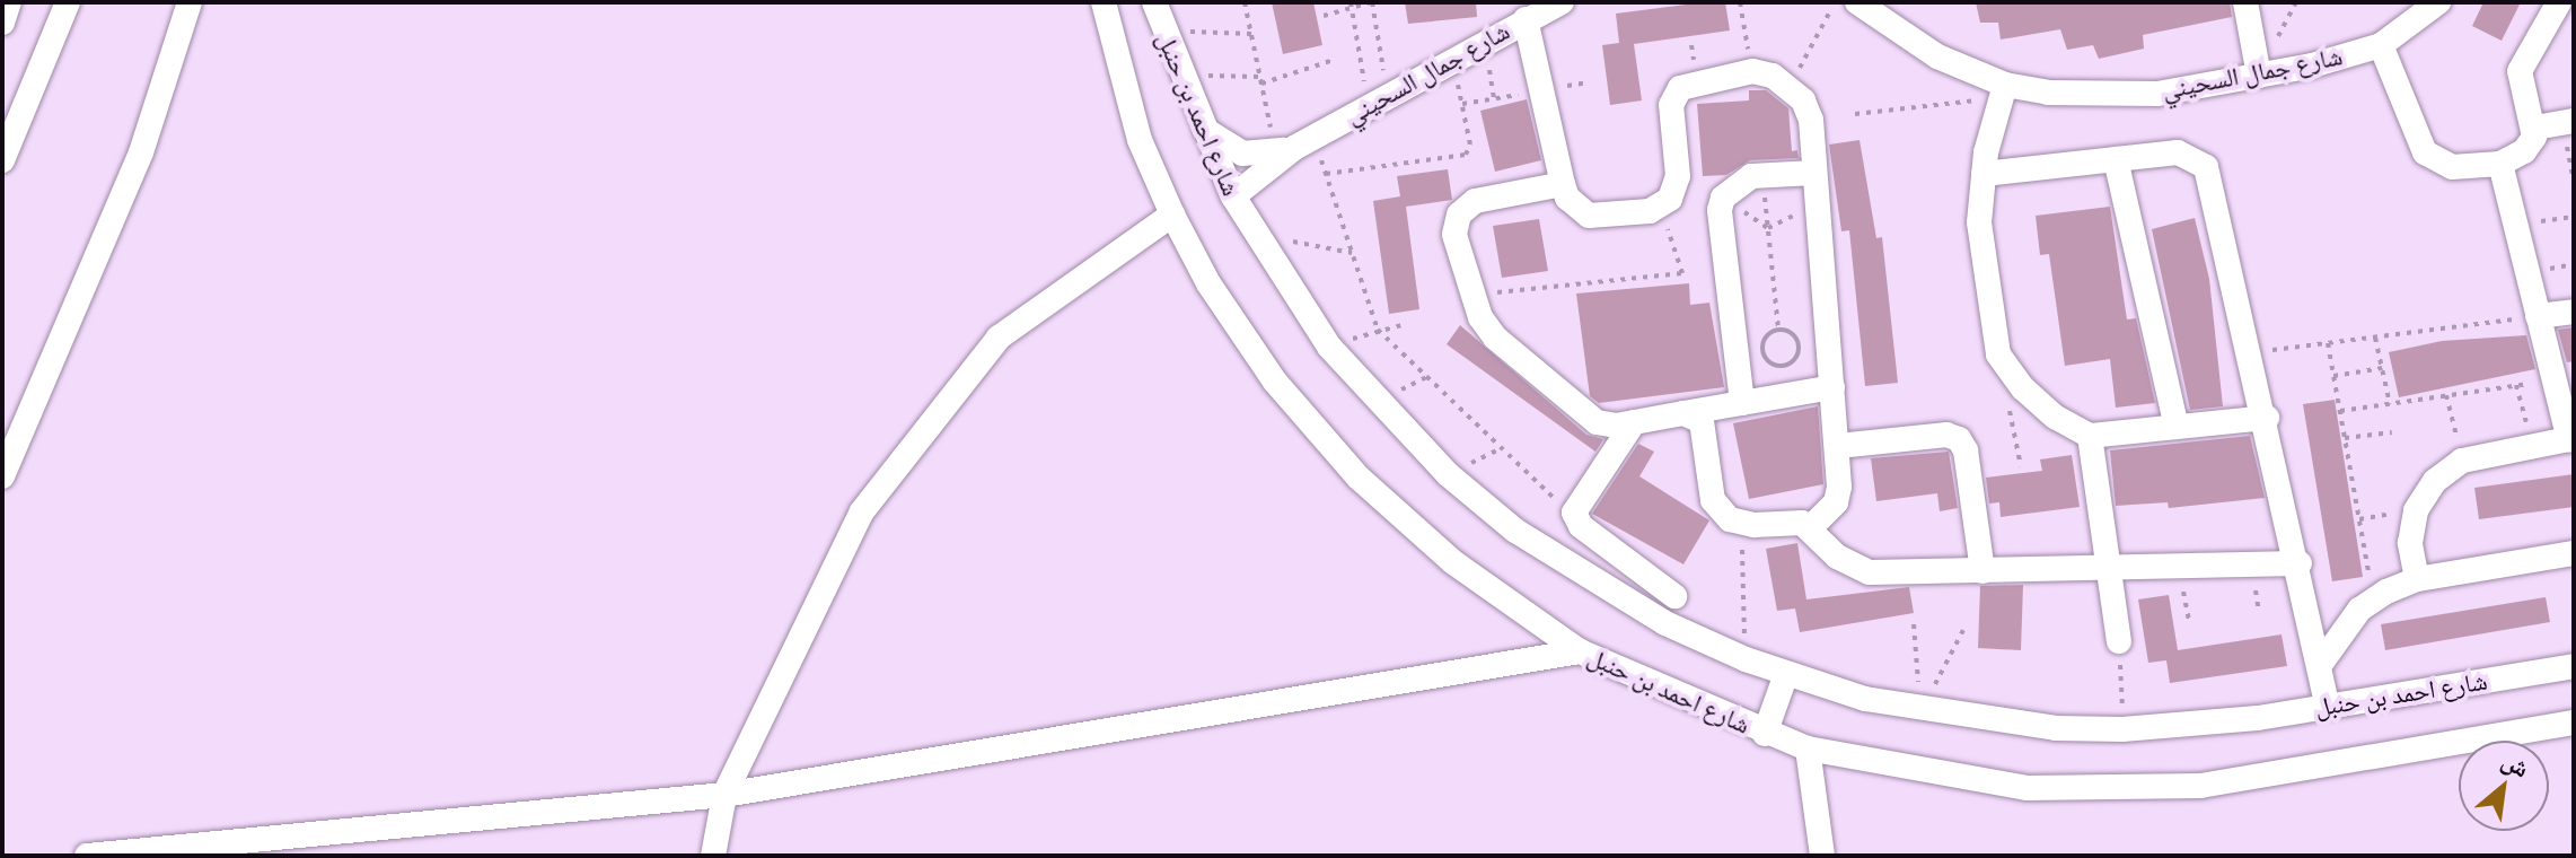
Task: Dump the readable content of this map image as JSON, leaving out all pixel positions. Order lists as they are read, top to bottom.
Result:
{
  "streets": {
    "street": ["شارع جمال السحيني", "شارع احمد بن حنبل"]
  },
  "crossings": [
    ["شارع جمال السحيني", "شارع احمد بن حنبل"]
  ],
  "north": "top right"
}
